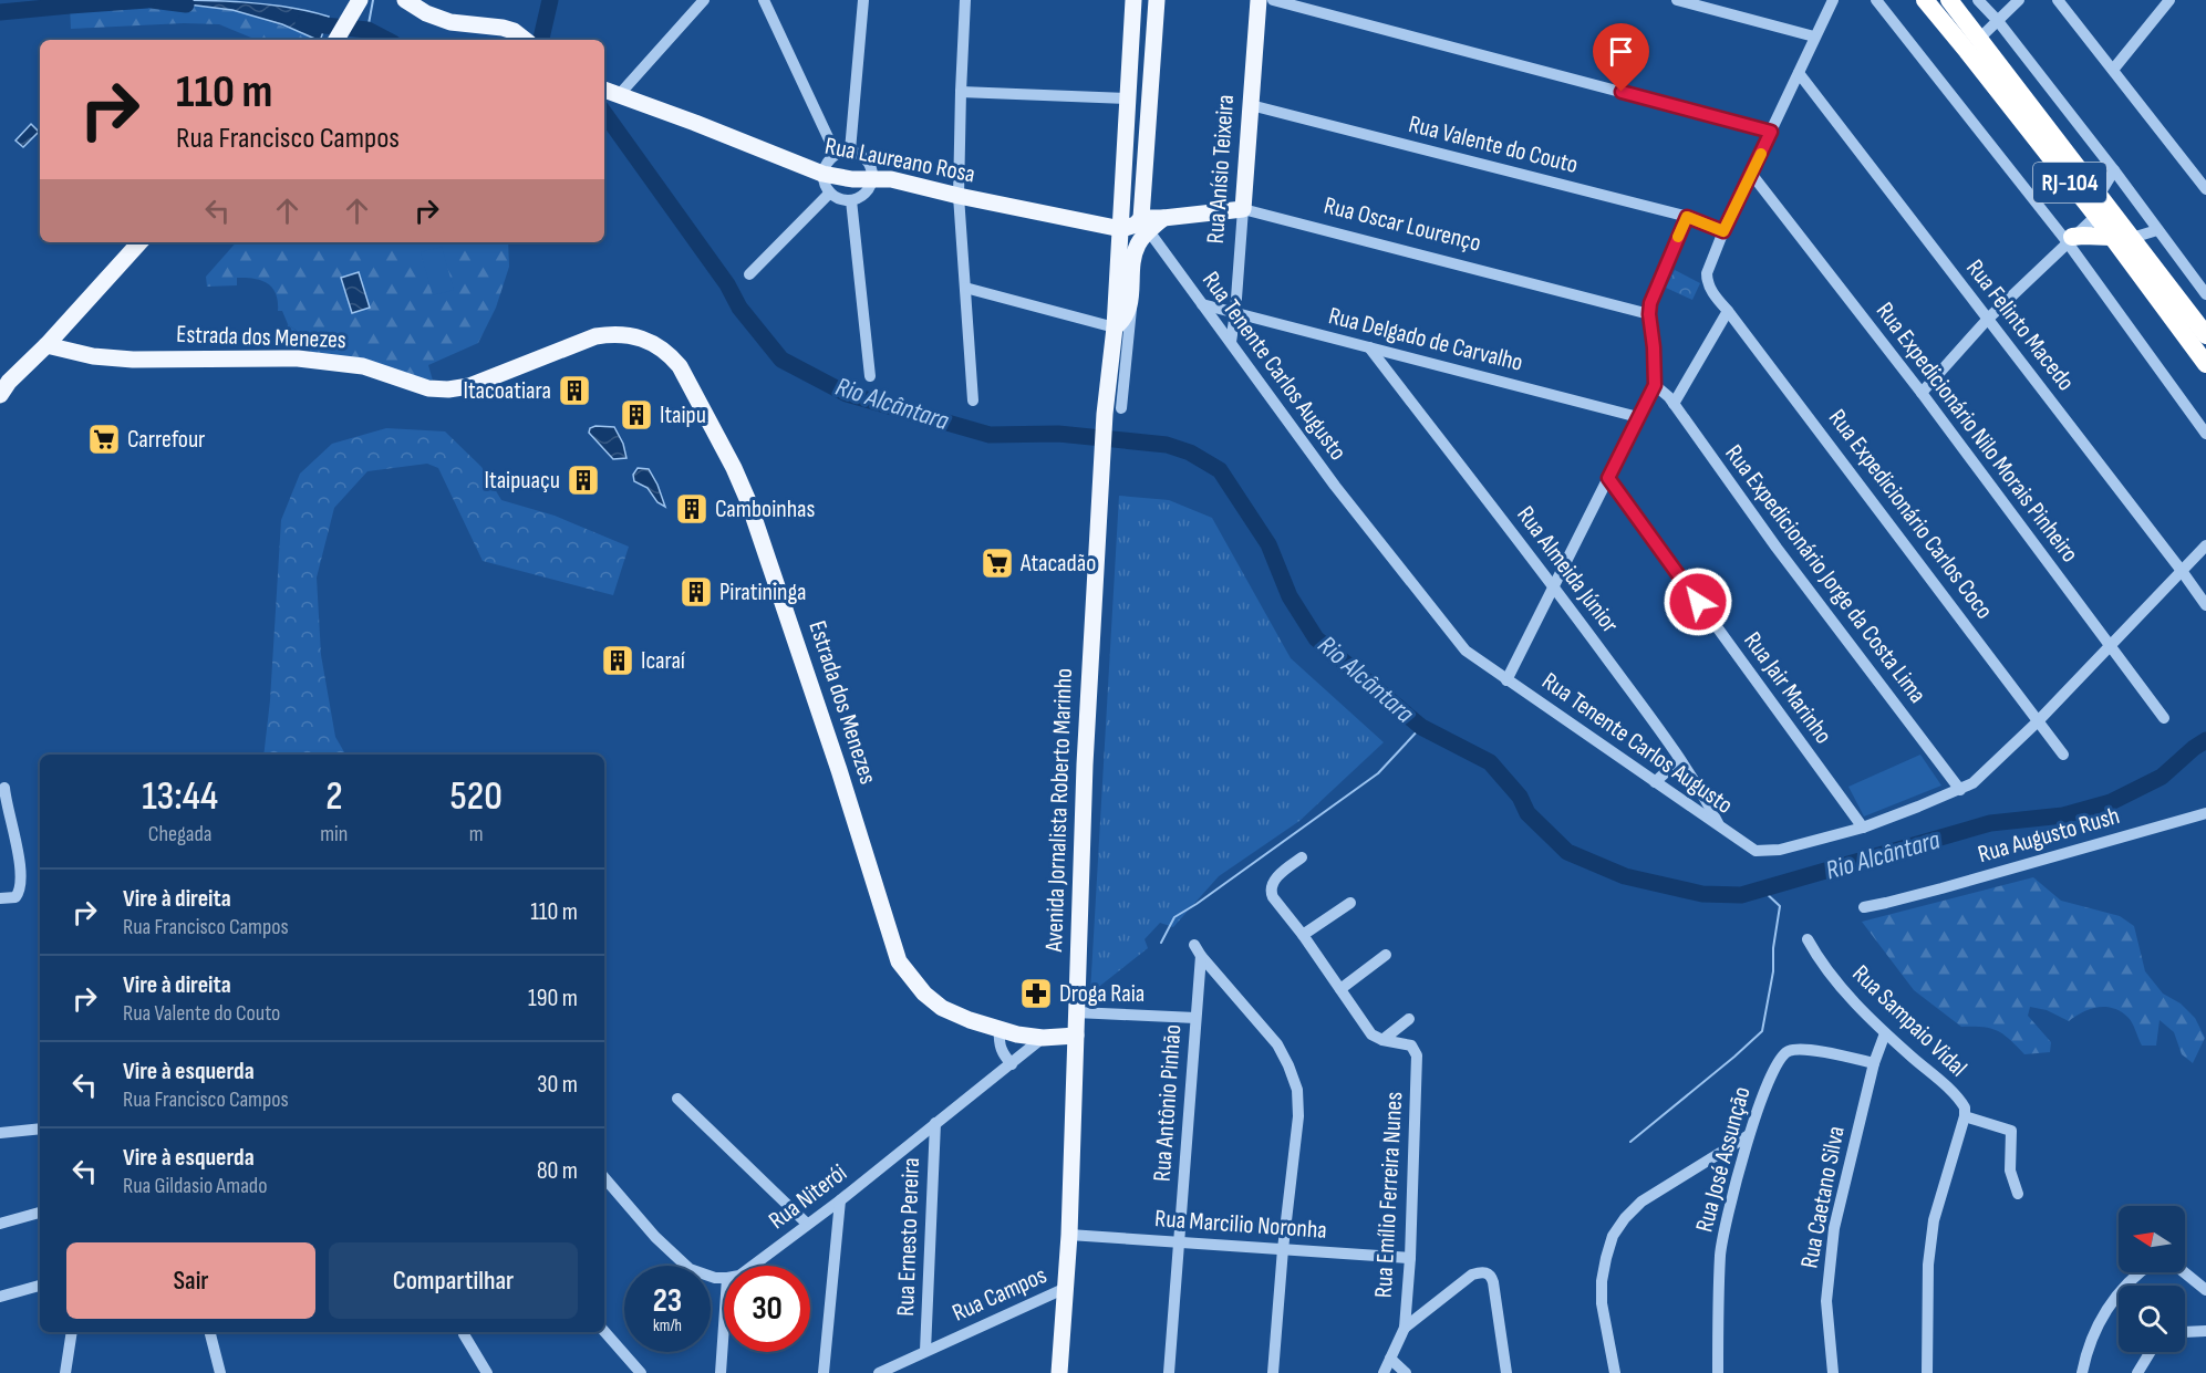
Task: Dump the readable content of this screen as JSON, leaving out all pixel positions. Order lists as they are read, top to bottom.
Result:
{
  "streets": {
    "highway": ["RJ-104"],
    "main road": [
      "Rua Laureano Rosa",
      "Rua Anísio Teixeira",
      "Rua Oscar Lourenço",
      "Estrada dos Menezes",
      "Avenida Jornalista Roberto Marinho"
    ],
    "street": [
      "Rua Valente do Couto",
      "Rua Felinto Macedo",
      "Rua Delgado de Carvalho",
      "Rua Tenente Carlos Augusto",
      "Rua Expedicionário Nilo Morais Pinheiro",
      "Rua Expedicionário Carlos Coco",
      "Rua Almeida Júnior",
      "Rua Expedicionário Jorge da Costa Lima",
      "Rua Jair Marinho",
      "Rua Augusto Rush",
      "Rua Sampaio Vidal",
      "Rua Antônio Pinhão",
      "Rua José Assunção",
      "Rua Emílio Ferreira Nunes",
      "Rua Niterói",
      "Rua Caetano Silva",
      "Rua Marcilio Noronha",
      "Rua Ernesto Pereira",
      "Rua Campos"
    ]
  },
  "crossings": [
    ["Rua Valente do Couto", "Rua Anísio Teixeira"],
    ["Rua Valente do Couto", "Rua Expedicionário Carlos Coco"],
    ["Rua Laureano Rosa", "Avenida Jornalista Roberto Marinho"],
    ["Rua Anísio Teixeira", "Rua Oscar Lourenço"],
    ["Rua Anísio Teixeira", "Rua Delgado de Carvalho"],
    ["Rua Anísio Teixeira", "Rua Tenente Carlos Augusto"],
    ["Rua Oscar Lourenço", "Avenida Jornalista Roberto Marinho"],
    ["Rua Felinto Macedo", "Rua Tenente Carlos Augusto"],
    ["Rua Felinto Macedo", "Rua Expedicionário Carlos Coco"],
    ["Estrada dos Menezes", "Avenida Jornalista Roberto Marinho"],
    ["Estrada dos Menezes", "Rua Niterói"],
    ["Rua Delgado de Carvalho", "Rua Tenente Carlos Augusto"],
    ["Rua Delgado de Carvalho", "Rua Almeida Júnior"],
    ["Rua Tenente Carlos Augusto", "Rua Expedicionário Nilo Morais Pinheiro"],
    ["Rua Tenente Carlos Augusto", "Rua Expedicionário Carlos Coco"],
    ["Rua Tenente Carlos Augusto", "Rua Almeida Júnior"],
    ["Rua Tenente Carlos Augusto", "Rua Expedicionário Jorge da Costa Lima"],
    ["Rua Tenente Carlos Augusto", "Rua Jair Marinho"],
    ["Rua Tenente Carlos Augusto", "Avenida Jornalista Roberto Marinho"],
    ["Rua Expedicionário Nilo Morais Pinheiro", "Rua Expedicionário Carlos Coco"],
    ["Avenida Jornalista Roberto Marinho", "Rua Marcilio Noronha"],
    ["Avenida Jornalista Roberto Marinho", "Rua Campos"],
    ["Rua Sampaio Vidal", "Rua Caetano Silva"],
    ["Rua Antônio Pinhão", "Rua Marcilio Noronha"],
    ["Rua José Assunção", "Rua Caetano Silva"],
    ["Rua Emílio Ferreira Nunes", "Rua Marcilio Noronha"],
    ["Rua Niterói", "Rua Ernesto Pereira"],
    ["Rua Ernesto Pereira", "Rua Campos"]
  ],
  "water": ["Rio Alcântara"],
  "places": {
    "building": [
      "Itacoatiara",
      "Itaipu",
      "Itaipuaçu",
      "Camboinhas",
      "Piratininga",
      "Icaraí"
    ],
    "supermarket": ["Carrefour", "Atacadão"],
    "pharmacy": ["Droga Raia"]
  },
  "north": "left",
  "page": {
    "turn": ["110 m", "Rua Francisco Campos"],
    "eta": [
      "13:44",
      "Chegada",
      "2",
      "min",
      "520",
      "m"
    ],
    "list": [
      {
        "name": "Vire à direita",
        "note": "Rua Francisco Campos",
        "value": "110 m"
      },
      {
        "name": "Vire à direita",
        "note": "Rua Valente do Couto",
        "value": "190 m"
      },
      {
        "name": "Vire à esquerda",
        "note": "Rua Francisco Campos",
        "value": "30 m"
      },
      {
        "name": "Vire à esquerda",
        "note": "Rua Gildasio Amado",
        "value": "80 m"
      }
    ],
    "buttons": ["Sair", "Compartilhar"],
    "speed": "23 km/h",
    "limit": "30"
  }
}
